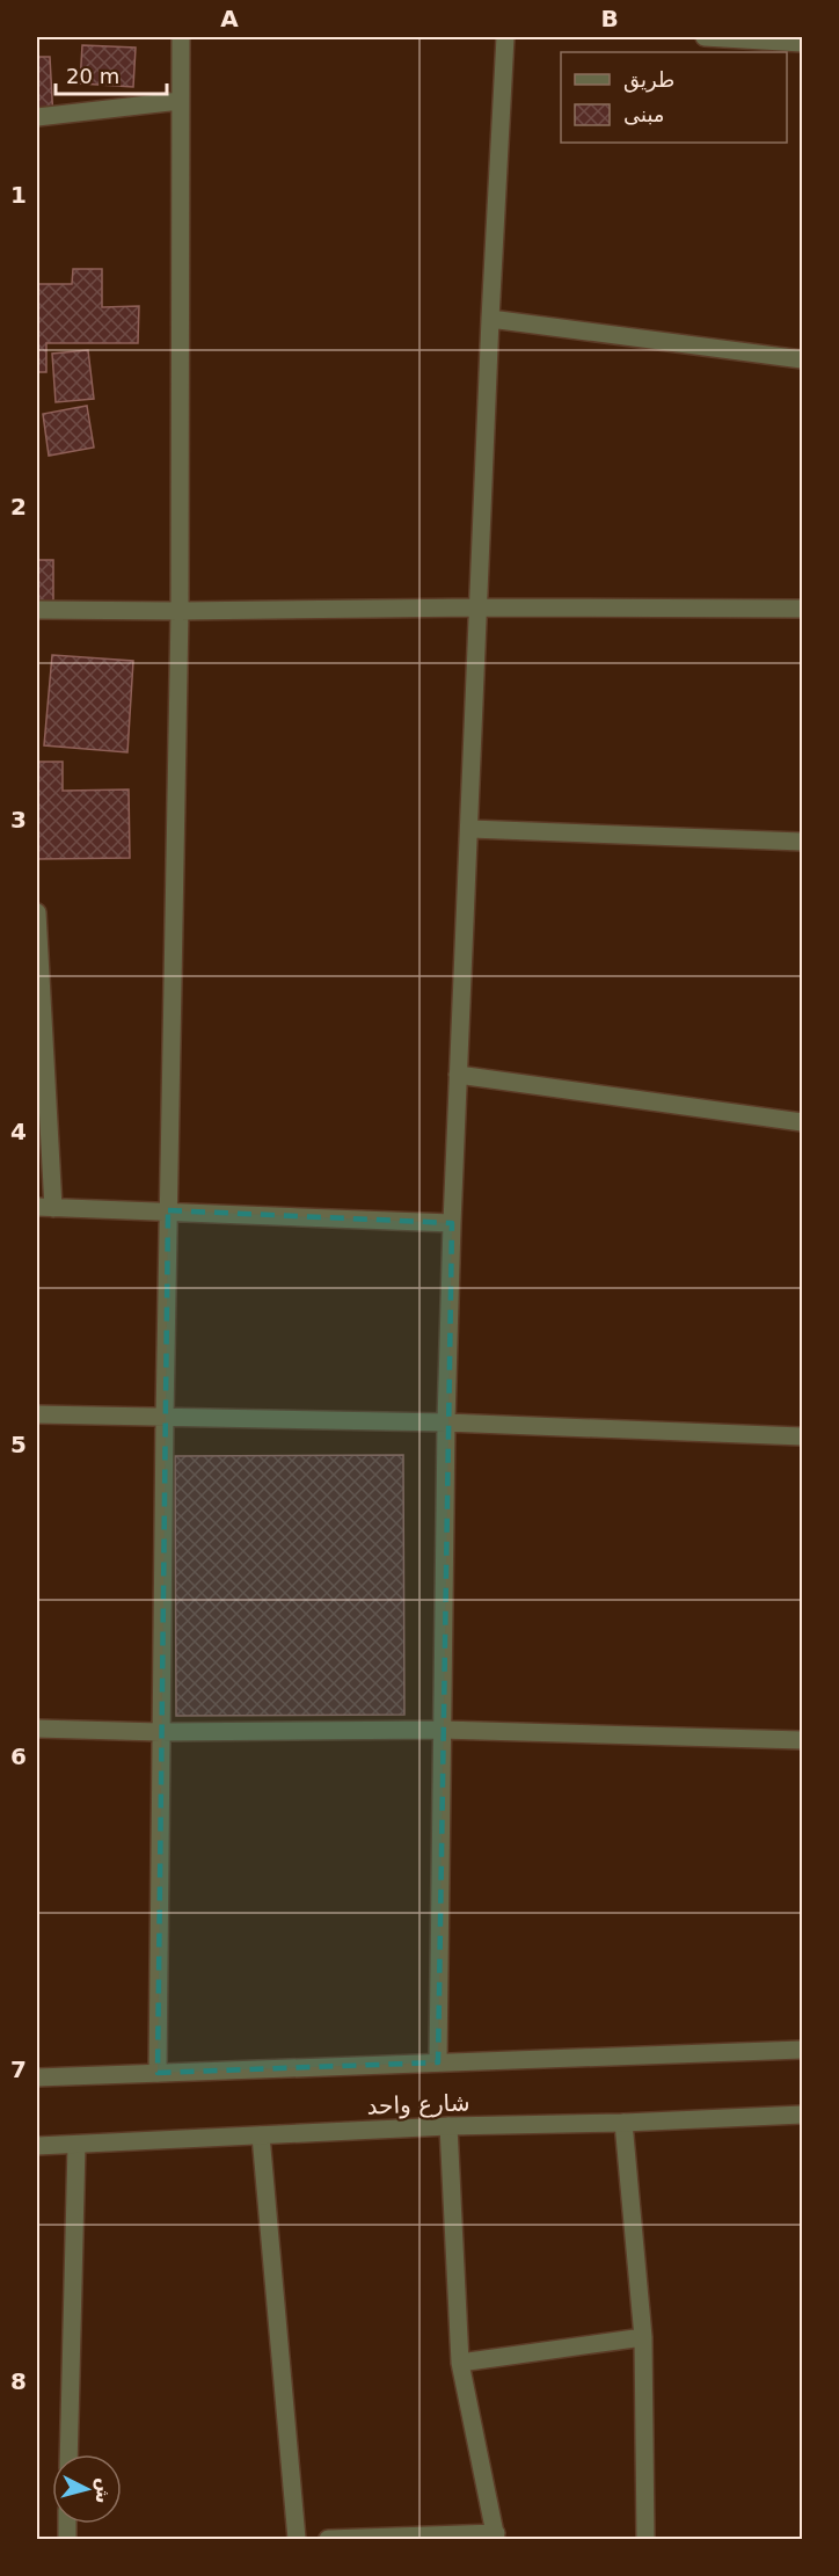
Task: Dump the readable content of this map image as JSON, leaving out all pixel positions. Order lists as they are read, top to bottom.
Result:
{
  "streets": {
    "street": ["شارع واحد"]
  },
  "legend": ["طريق", "مبنى"],
  "scale_bar": "20 m",
  "north": "right",
  "grid": {
    "columns": ["A", "B"],
    "rows": [
      "1",
      "2",
      "3",
      "4",
      "5",
      "6",
      "7",
      "8"
    ]
  }
}
